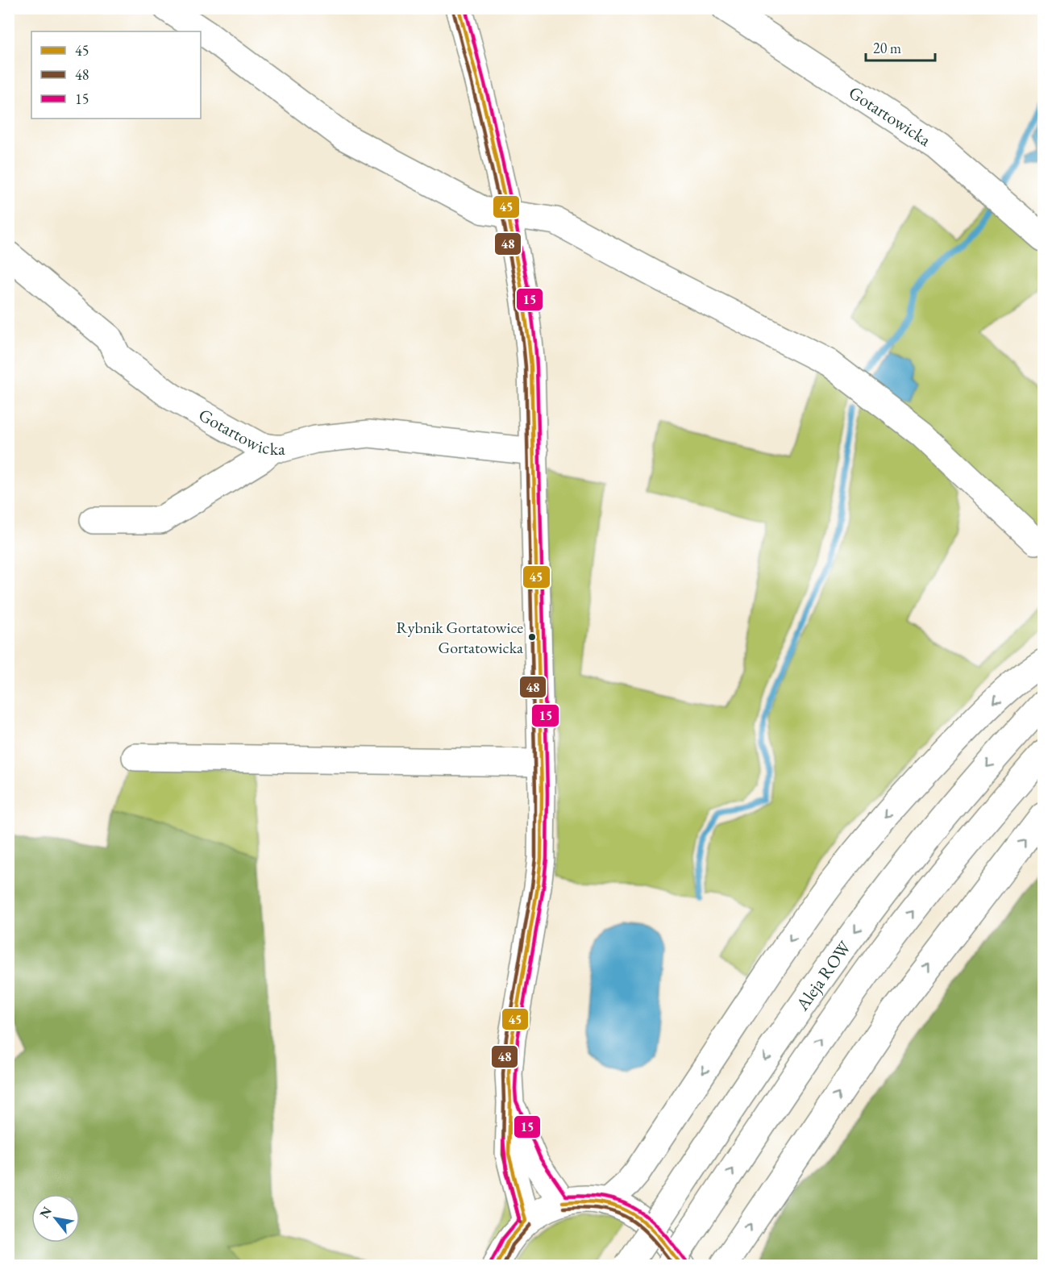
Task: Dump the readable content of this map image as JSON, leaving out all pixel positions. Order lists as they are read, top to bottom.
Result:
{
  "streets": {
    "street": ["Gotartowicka", "Aleja ROW"]
  },
  "places": ["Rybnik Gortatowice Gortatowicka"],
  "lines": ["transit line 45", "transit line 15", "transit line 48"],
  "legend": ["45", "48", "15"],
  "scale_bar": "20 m",
  "north": "top left"
}
